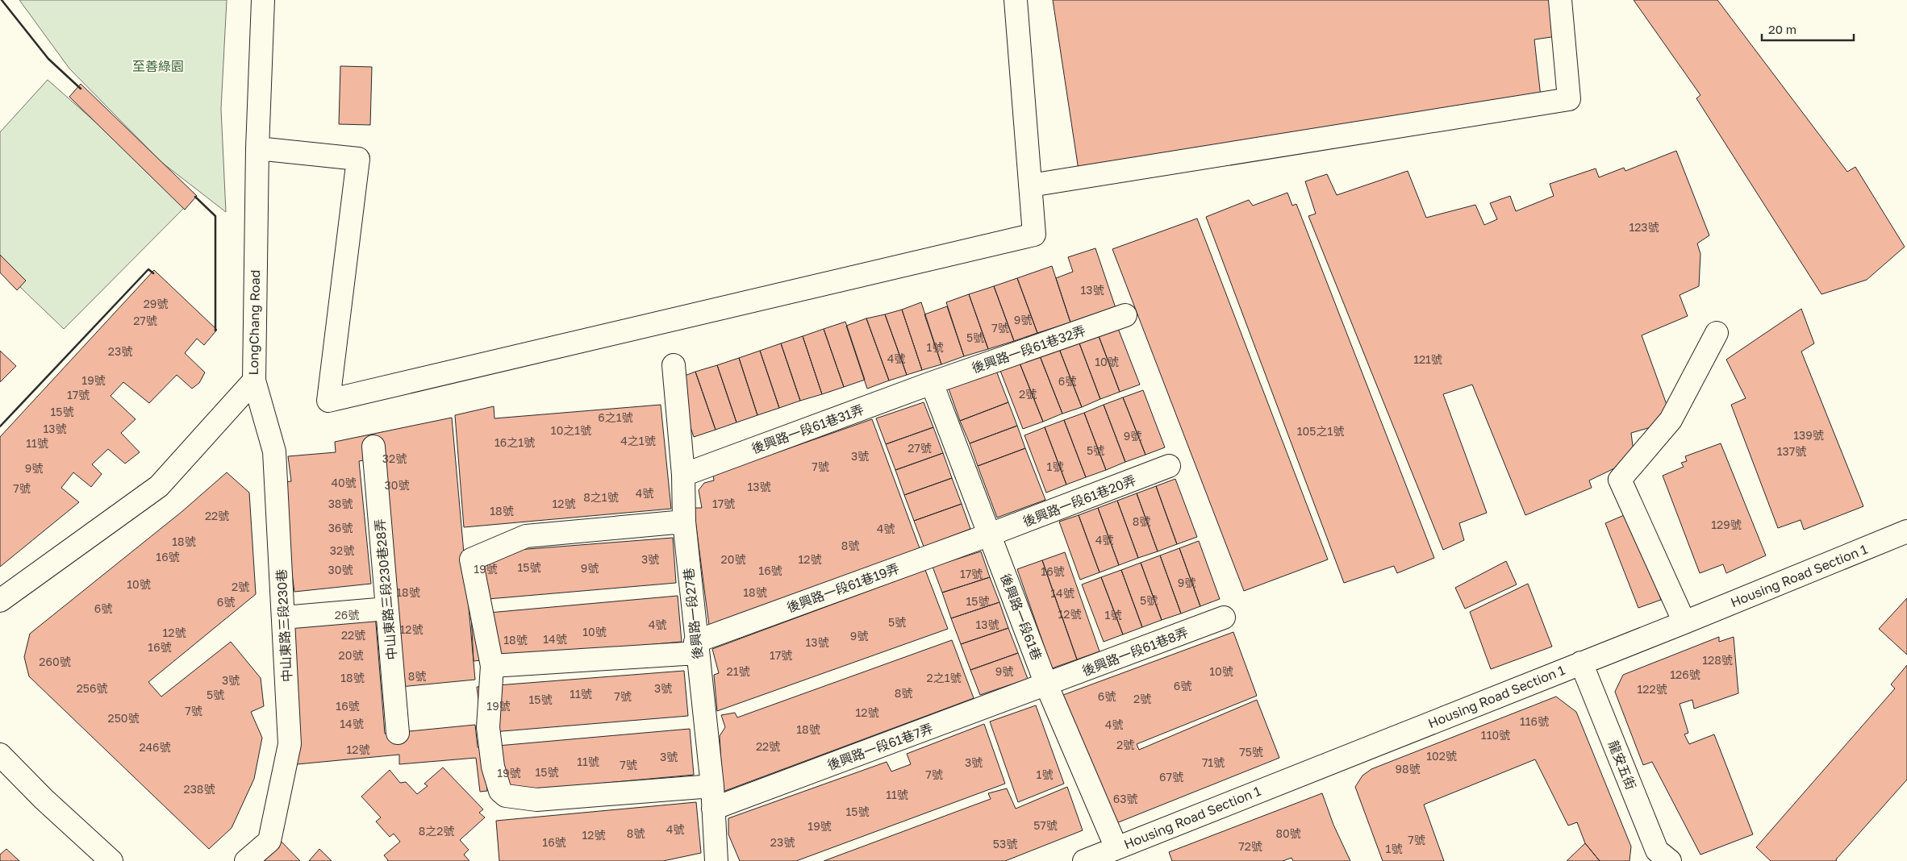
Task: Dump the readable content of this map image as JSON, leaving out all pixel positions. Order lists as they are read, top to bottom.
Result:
{
  "streets": {
    "street": [
      "LongChang Road",
      "後興路一段61巷32弄",
      "後興路一段61巷31弄",
      "後興路一段61巷20弄",
      "Housing Road Section 1",
      "後興路一段61巷19弄",
      "中山東路三段230巷28弄",
      "後興路一段27巷",
      "後興路一段61巷",
      "中山東路三段230巷",
      "後興路一段61巷8弄",
      "後興路一段61巷7弄",
      "龍安五街"
    ]
  },
  "crossings": [
    ["LongChang Road", "中山東路三段230巷"],
    ["後興路一段61巷32弄", "後興路一段61巷31弄"],
    ["後興路一段61巷32弄", "後興路一段61巷"],
    ["後興路一段61巷31弄", "後興路一段27巷"],
    ["後興路一段61巷31弄", "後興路一段61巷"],
    ["後興路一段61巷20弄", "後興路一段61巷19弄"],
    ["後興路一段61巷20弄", "後興路一段61巷"],
    ["Housing Road Section 1", "後興路一段61巷"],
    ["Housing Road Section 1", "龍安五街"],
    ["後興路一段61巷19弄", "後興路一段27巷"],
    ["後興路一段61巷19弄", "後興路一段61巷"],
    ["後興路一段27巷", "後興路一段61巷7弄"],
    ["後興路一段61巷", "後興路一段61巷8弄"],
    ["後興路一段61巷", "後興路一段61巷7弄"],
    ["後興路一段61巷8弄", "後興路一段61巷7弄"]
  ],
  "parks": ["至善綠園"],
  "house_numbers": [
    "123號",
    "13號",
    "29號",
    "9號",
    "27號",
    "7號",
    "5號",
    "1號",
    "23號",
    "4號",
    "121號",
    "10號",
    "19號",
    "6號",
    "2號",
    "17號",
    "15號",
    "6之1號",
    "13號",
    "10之1號",
    "105之1號",
    "139號",
    "9號",
    "4之1號",
    "16之1號",
    "11號",
    "27號",
    "5號",
    "137號",
    "3號",
    "32號",
    "7號",
    "1號",
    "9號",
    "40號",
    "30號",
    "13號",
    "7號",
    "4號",
    "8之1號",
    "38號",
    "12號",
    "17號",
    "18號",
    "22號",
    "8號",
    "129號",
    "36號",
    "4號",
    "4號",
    "18號",
    "8號",
    "32號",
    "16號",
    "3號",
    "20號",
    "12號",
    "15號",
    "9號",
    "19號",
    "30號",
    "16號",
    "16號",
    "17號",
    "9號",
    "10號",
    "2號",
    "18號",
    "18號",
    "14號",
    "5號",
    "15號",
    "6號",
    "6號",
    "12號",
    "26號",
    "1號",
    "5號",
    "4號",
    "13號",
    "12號",
    "10號",
    "12號",
    "22號",
    "9號",
    "14號",
    "18號",
    "13號",
    "16號",
    "20號",
    "17號",
    "128號",
    "260號",
    "21號",
    "9號",
    "10號",
    "126號",
    "8號",
    "18號",
    "2之1號",
    "3號",
    "6號",
    "256號",
    "3號",
    "122號",
    "8號",
    "11號",
    "5號",
    "7號",
    "6號",
    "2號",
    "15號",
    "16號",
    "19號",
    "7號",
    "12號",
    "250號",
    "116號",
    "14號",
    "4號",
    "18號",
    "110號",
    "2號",
    "22號",
    "246號",
    "12號",
    "75號",
    "102號",
    "3號",
    "11號",
    "3號",
    "71號",
    "7號",
    "98號",
    "15號",
    "19號",
    "7號",
    "1號",
    "67號",
    "238號",
    "11號",
    "63號",
    "15號",
    "57號",
    "19號",
    "4號",
    "8之2號",
    "8號",
    "80號",
    "12號",
    "7號",
    "16號",
    "23號",
    "53號",
    "72號",
    "1號"
  ],
  "scale_bar": "20 m"
}
